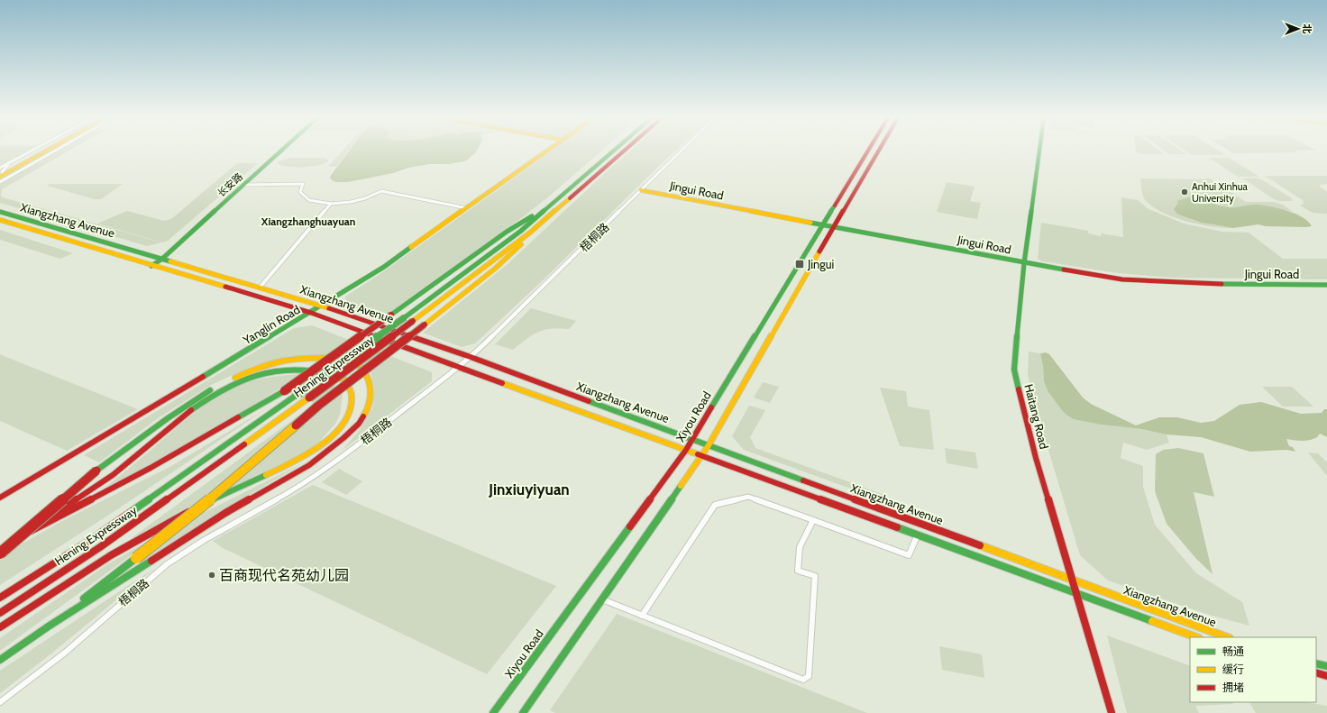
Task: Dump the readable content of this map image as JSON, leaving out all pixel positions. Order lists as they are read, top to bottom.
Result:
{
  "streets": {
    "main road": [
      "长安路",
      "Jingui Road",
      "Xiangzhang Avenue",
      "Yanglin Road",
      "Hening Expressway",
      "Xiyou Road",
      "Haitang Road"
    ],
    "street": ["梧桐路"]
  },
  "crossings": [
    ["长安路", "Xiangzhang Avenue"],
    ["Jingui Road", "梧桐路"],
    ["Jingui Road", "Xiyou Road"],
    ["Jingui Road", "Haitang Road"],
    ["Xiangzhang Avenue", "梧桐路"],
    ["Xiangzhang Avenue", "Yanglin Road"],
    ["Xiangzhang Avenue", "Xiyou Road"],
    ["Xiangzhang Avenue", "Haitang Road"]
  ],
  "districts": ["Xiangzhanghuayuan", "Jinxiuyiyuan"],
  "places": {
    "other": ["Anhui Xinhua University", "百商现代名苑幼儿园"],
    "transit": ["Jingui"]
  },
  "legend": ["畅通", "缓行", "拥堵"],
  "north": "right"
}
